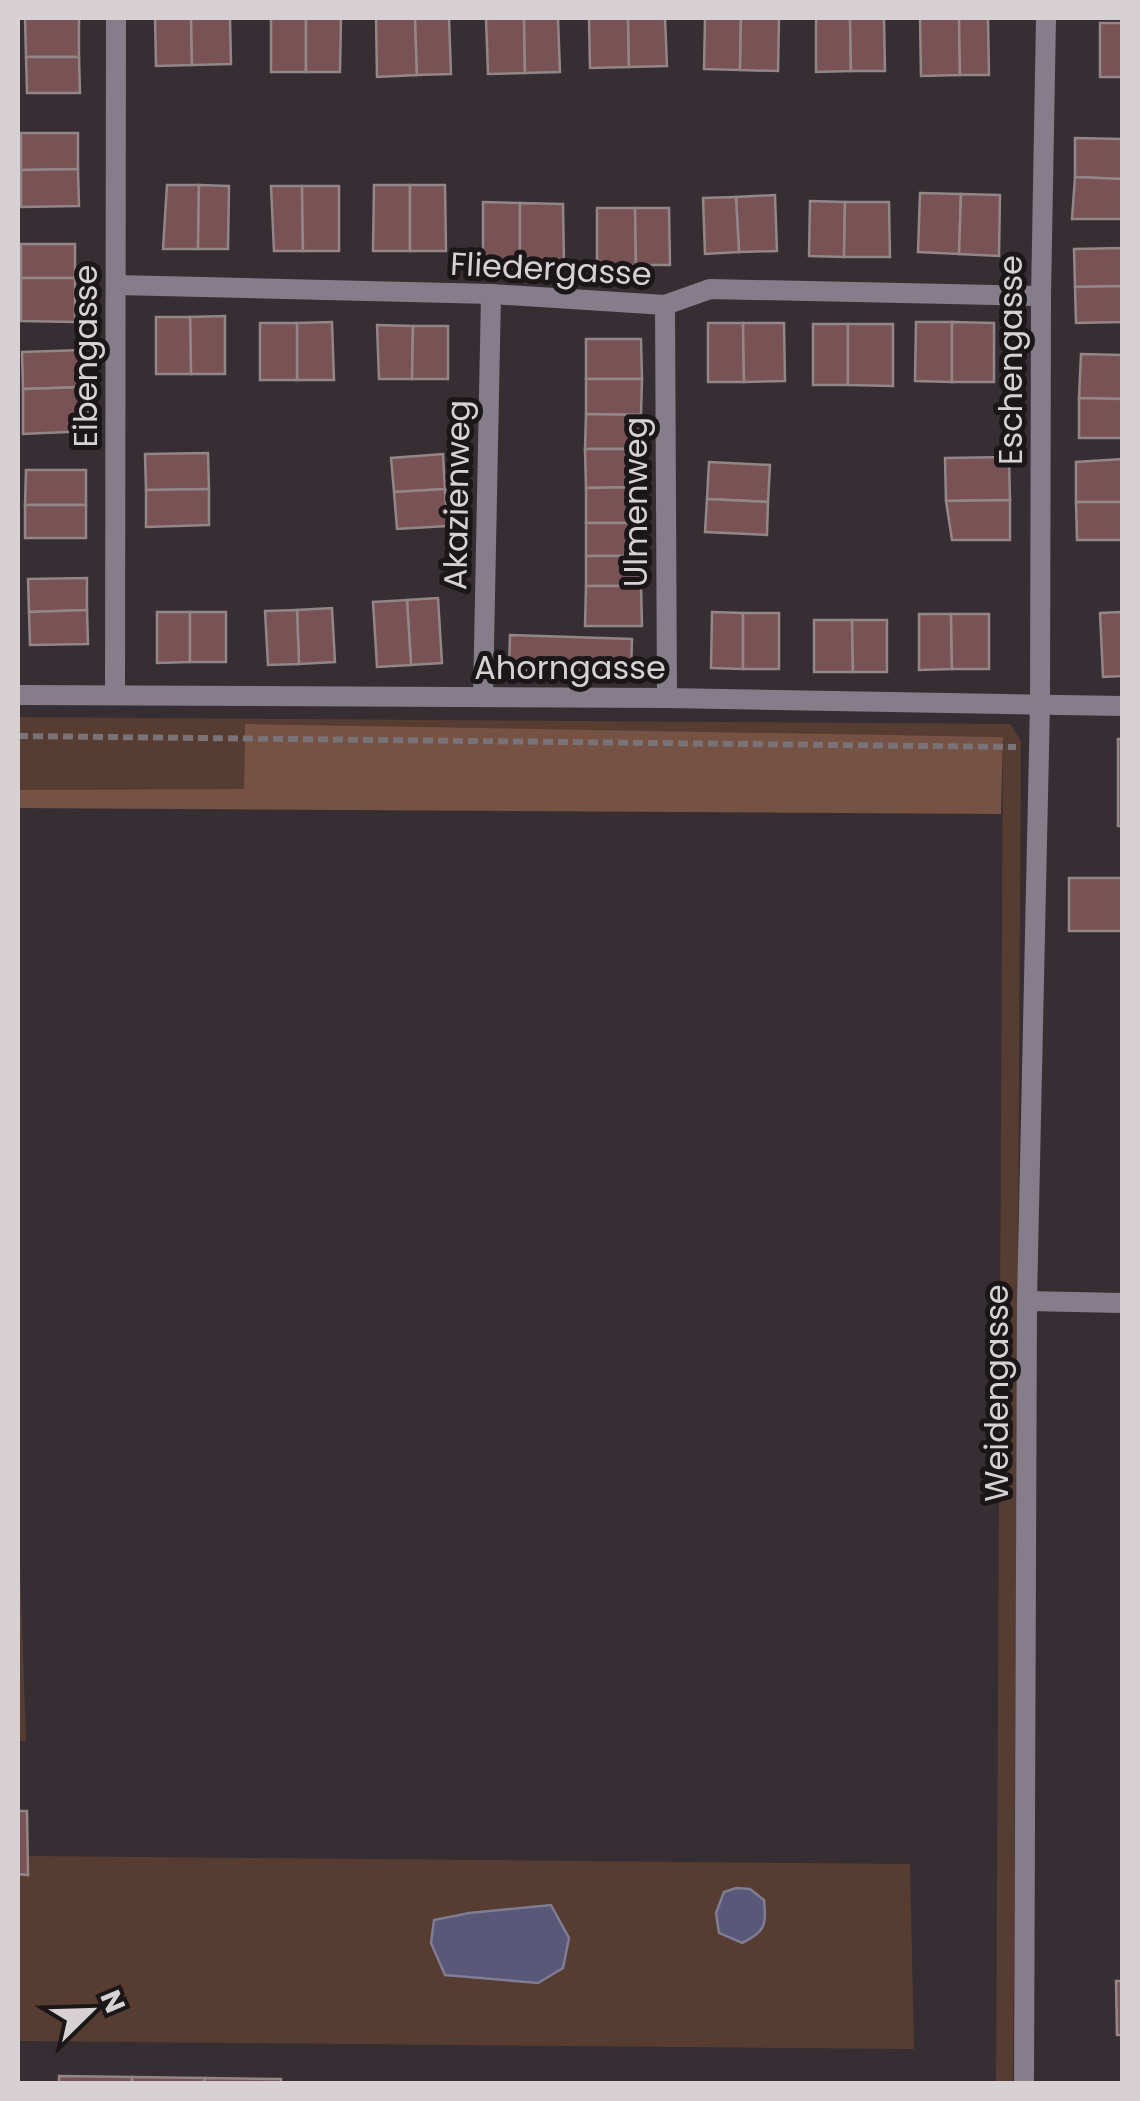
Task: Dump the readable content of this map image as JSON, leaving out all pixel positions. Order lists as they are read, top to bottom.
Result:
{
  "streets": {
    "street": [
      "Fliedergasse",
      "Eibengasse",
      "Eschengasse",
      "Akazienweg",
      "Ulmenweg",
      "Ahorngasse",
      "Weidengasse"
    ]
  },
  "crossings": [
    ["Fliedergasse", "Eibengasse"],
    ["Fliedergasse", "Eschengasse"],
    ["Fliedergasse", "Akazienweg"],
    ["Fliedergasse", "Ulmenweg"],
    ["Eibengasse", "Ahorngasse"],
    ["Eschengasse", "Ahorngasse"],
    ["Eschengasse", "Weidengasse"],
    ["Akazienweg", "Ahorngasse"],
    ["Ulmenweg", "Ahorngasse"],
    ["Ahorngasse", "Weidengasse"]
  ],
  "north": "top right"
}
